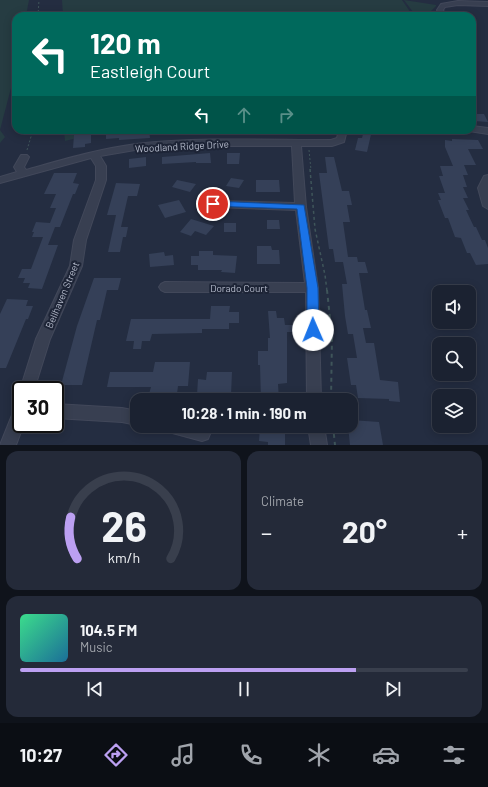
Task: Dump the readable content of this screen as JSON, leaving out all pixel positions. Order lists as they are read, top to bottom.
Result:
{
  "streets": {
    "street": ["Woodland Ridge Drive", "Dorado Court", "Bellhaven Street"]
  },
  "crossings": [
    ["Woodland Ridge Drive", "Bellhaven Street"]
  ],
  "page": {
    "turn": ["120 m", "Eastleigh Court"],
    "limit": "30",
    "trip": "10:28 · 1 min · 190 m",
    "tile": "Climate",
    "heat": ["−", "20°", "+"],
    "song": ["104.5 FM", "Music"],
    "tabs": "10:27",
    "gauge": ["26", "km/h"]
  }
}
